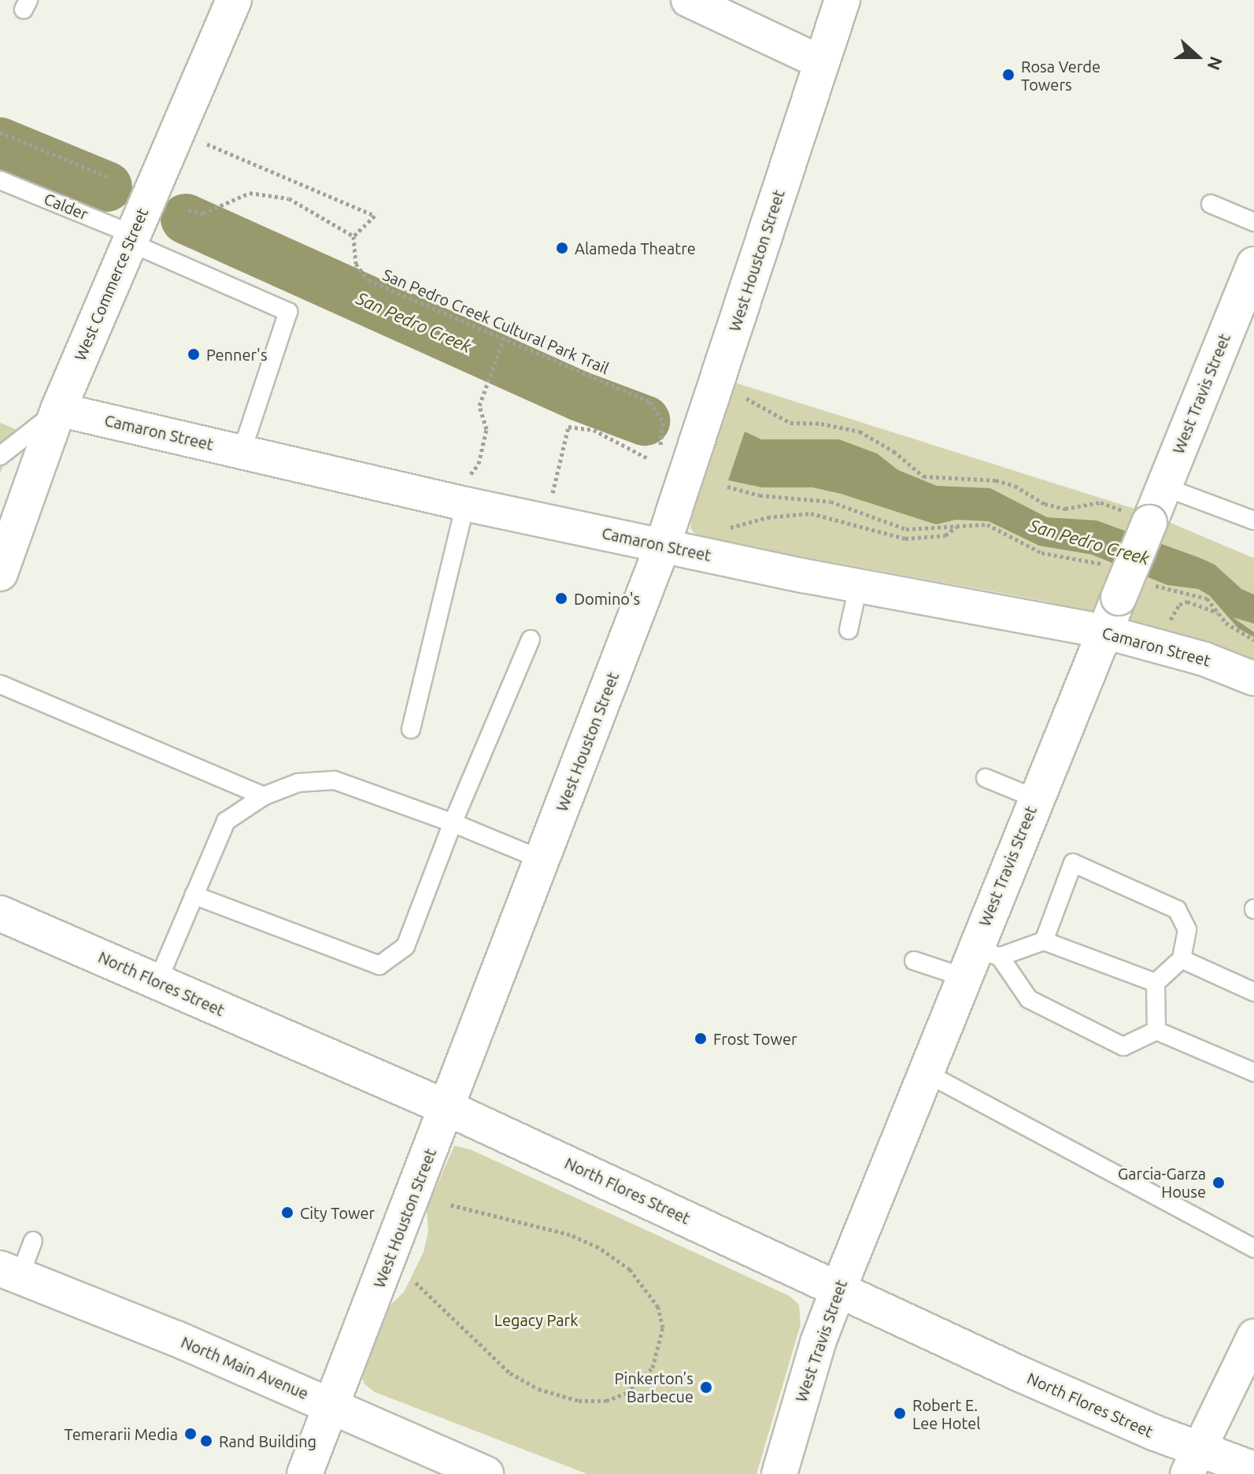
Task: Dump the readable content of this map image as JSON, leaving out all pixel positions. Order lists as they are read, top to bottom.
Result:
{
  "streets": {
    "main road": [
      "West Houston Street",
      "West Commerce Street",
      "West Travis Street",
      "North Flores Street",
      "North Main Avenue"
    ],
    "street": ["Camaron Street"],
    "lane": ["Calder"],
    "path": ["San Pedro Creek Cultural Park Trail"]
  },
  "crossings": [
    ["Calder", "West Commerce Street"],
    ["Calder", "Camaron Street"],
    ["West Houston Street", "Camaron Street"],
    ["West Houston Street", "North Flores Street"],
    ["West Houston Street", "North Main Avenue"],
    ["West Commerce Street", "Camaron Street"],
    ["West Travis Street", "Camaron Street"],
    ["West Travis Street", "North Flores Street"]
  ],
  "water": ["San Pedro Creek"],
  "parks": ["Legacy Park"],
  "places": [
    "Rosa Verde Towers",
    "Alameda Theatre",
    "Penner's",
    "Domino's",
    "Frost Tower",
    "Garcia-Garza House",
    "City Tower",
    "Pinkerton’s Barbecue",
    "Robert E. Lee Hotel",
    "Temerarii Media",
    "Rand Building"
  ],
  "north": "right"
}
